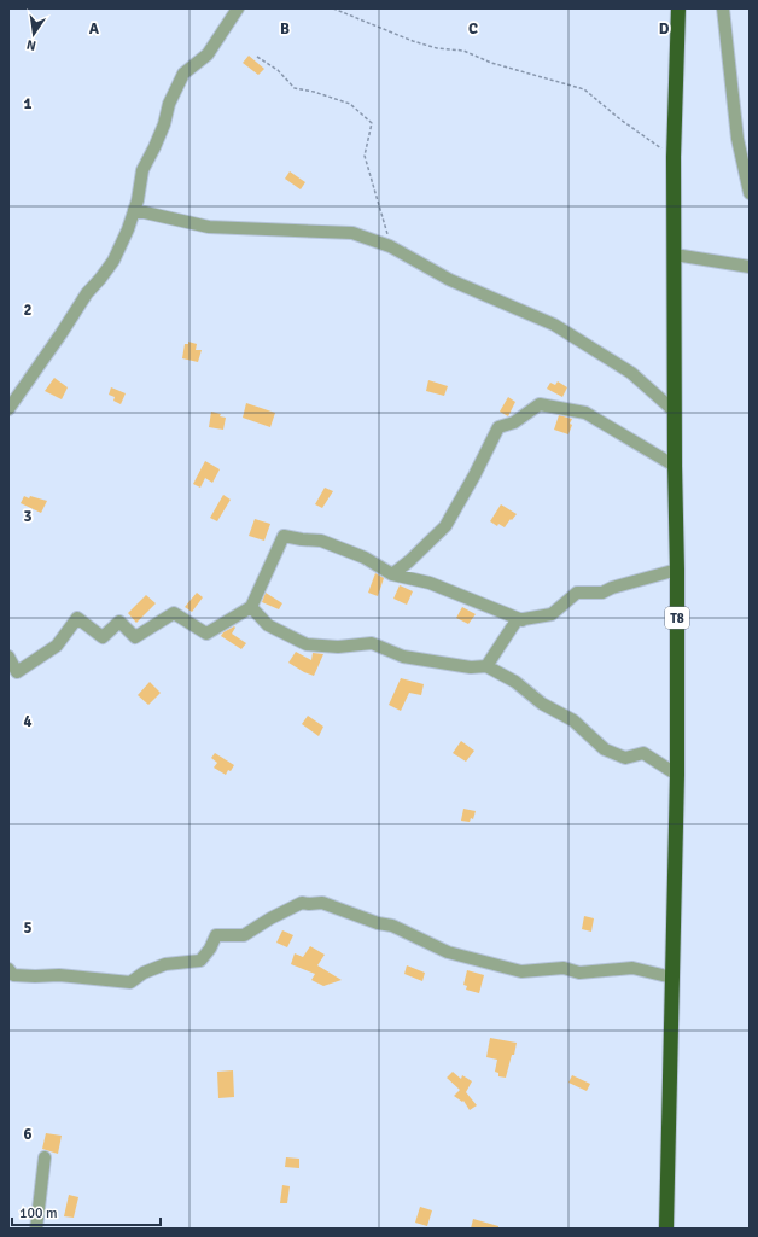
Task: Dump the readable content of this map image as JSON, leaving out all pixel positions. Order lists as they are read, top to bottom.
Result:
{
  "streets": {
    "highway": ["T8"]
  },
  "scale_bar": "100 m",
  "north": "bottom",
  "grid": {
    "columns": [
      "A",
      "B",
      "C",
      "D"
    ],
    "rows": [
      "1",
      "2",
      "3",
      "4",
      "5",
      "6"
    ]
  }
}
